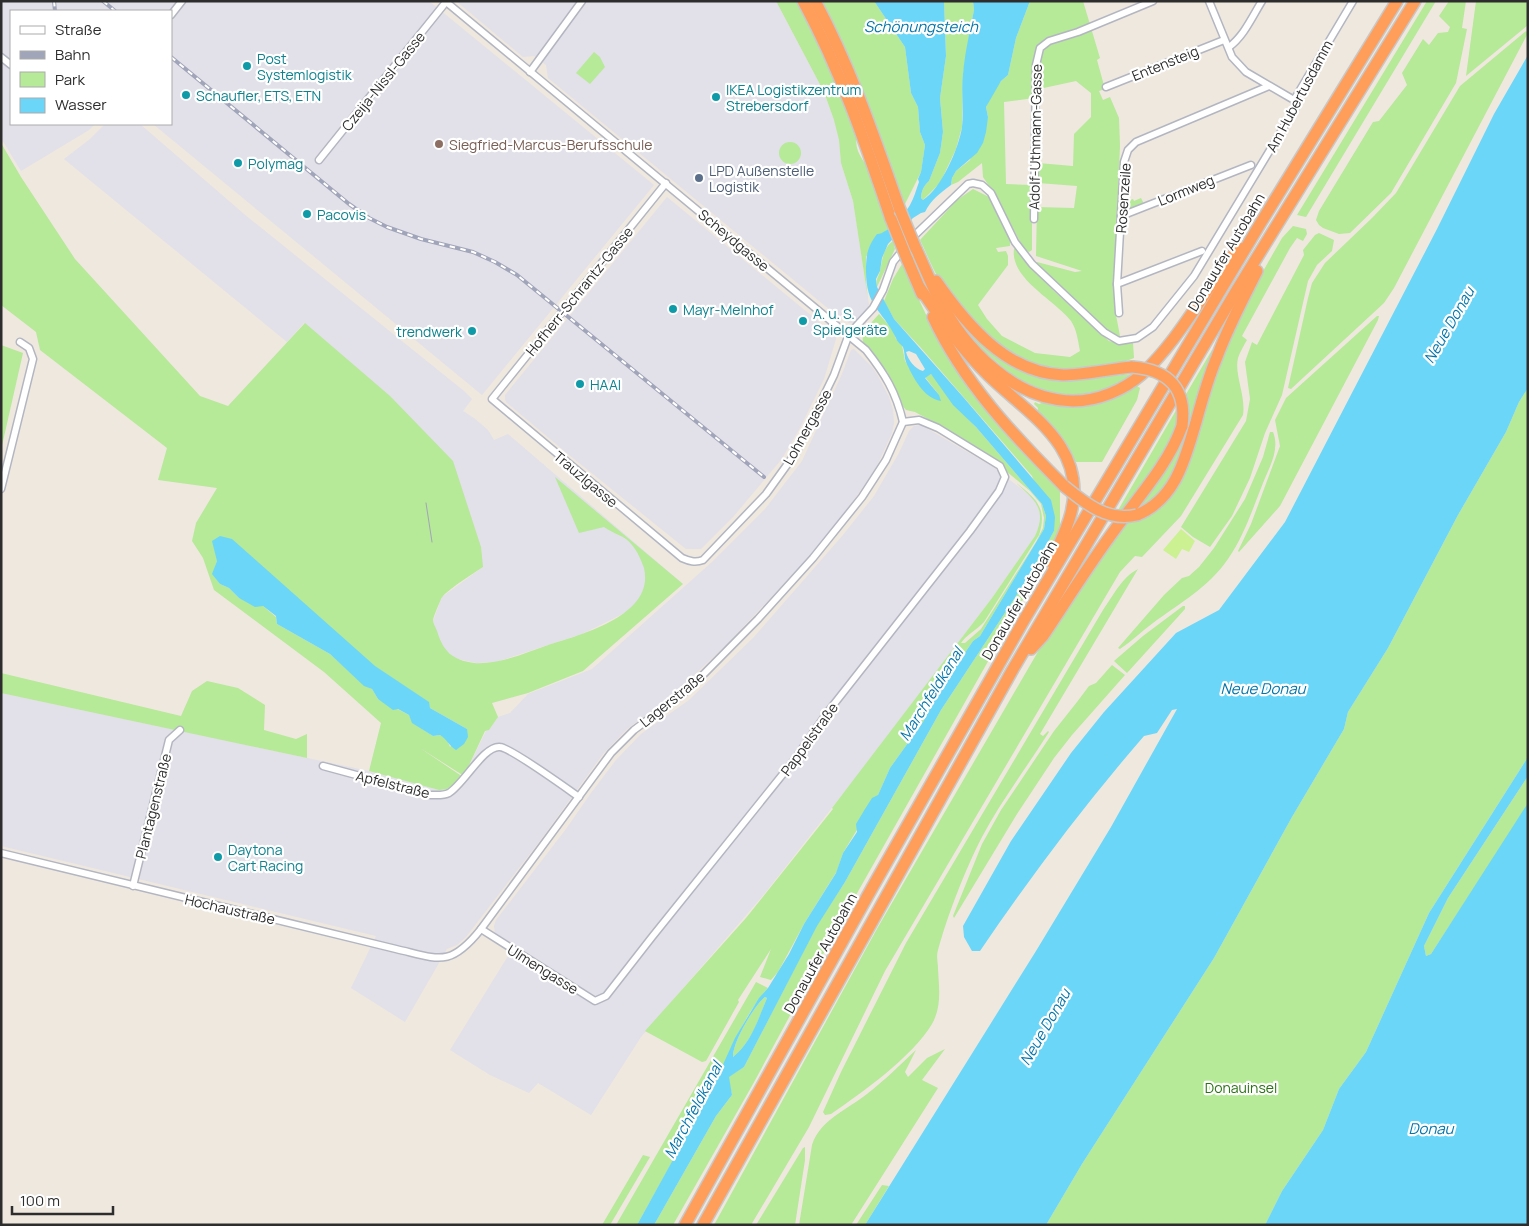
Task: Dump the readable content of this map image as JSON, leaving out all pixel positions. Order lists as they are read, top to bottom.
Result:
{
  "streets": {
    "highway": ["Donauufer Autobahn"],
    "street": [
      "Entensteig",
      "Czeija-Nissl-Gasse",
      "Am Hubertusdamm",
      "Adolf-Uthmann-Gasse",
      "Lormweg",
      "Rosenzeile",
      "Scheydgasse",
      "Hofherr-Schrantz-Gasse",
      "Lohnergasse",
      "Trauzlgasse",
      "Lagerstraße",
      "Pappelstraße",
      "Apfelstraße",
      "Plantagenstraße",
      "Hochaustraße",
      "Ulmengasse"
    ]
  },
  "crossings": [
    ["Czeija-Nissl-Gasse", "Scheydgasse"],
    ["Am Hubertusdamm", "Scheydgasse"],
    ["Am Hubertusdamm", "Lohnergasse"],
    ["Lormweg", "Rosenzeile"],
    ["Scheydgasse", "Hofherr-Schrantz-Gasse"],
    ["Scheydgasse", "Lohnergasse"],
    ["Scheydgasse", "Lagerstraße"],
    ["Scheydgasse", "Pappelstraße"],
    ["Hofherr-Schrantz-Gasse", "Trauzlgasse"],
    ["Lohnergasse", "Trauzlgasse"],
    ["Lagerstraße", "Pappelstraße"],
    ["Lagerstraße", "Apfelstraße"],
    ["Lagerstraße", "Hochaustraße"],
    ["Lagerstraße", "Ulmengasse"],
    ["Pappelstraße", "Ulmengasse"],
    ["Plantagenstraße", "Hochaustraße"]
  ],
  "water": [
    "Schönungsteich",
    "Neue Donau",
    "Marchfeldkanal",
    "Donau"
  ],
  "parks": ["Donauinsel"],
  "places": [
    "Post Systemlogistik",
    "Schaufler, ETS, ETN",
    "IKEA Logistikzentrum Strebersdorf",
    "Siegfried-Marcus-Berufsschule",
    "Polymag",
    "LPD Außenstelle Logistik",
    "Pacovis",
    "Mayr-Melnhof",
    "A. u. S. Spielgeräte",
    "trendwerk",
    "HAAI",
    "Daytona Cart Racing"
  ],
  "legend": [
    "Straße",
    "Bahn",
    "Park",
    "Wasser"
  ],
  "scale_bar": "100 m"
}
